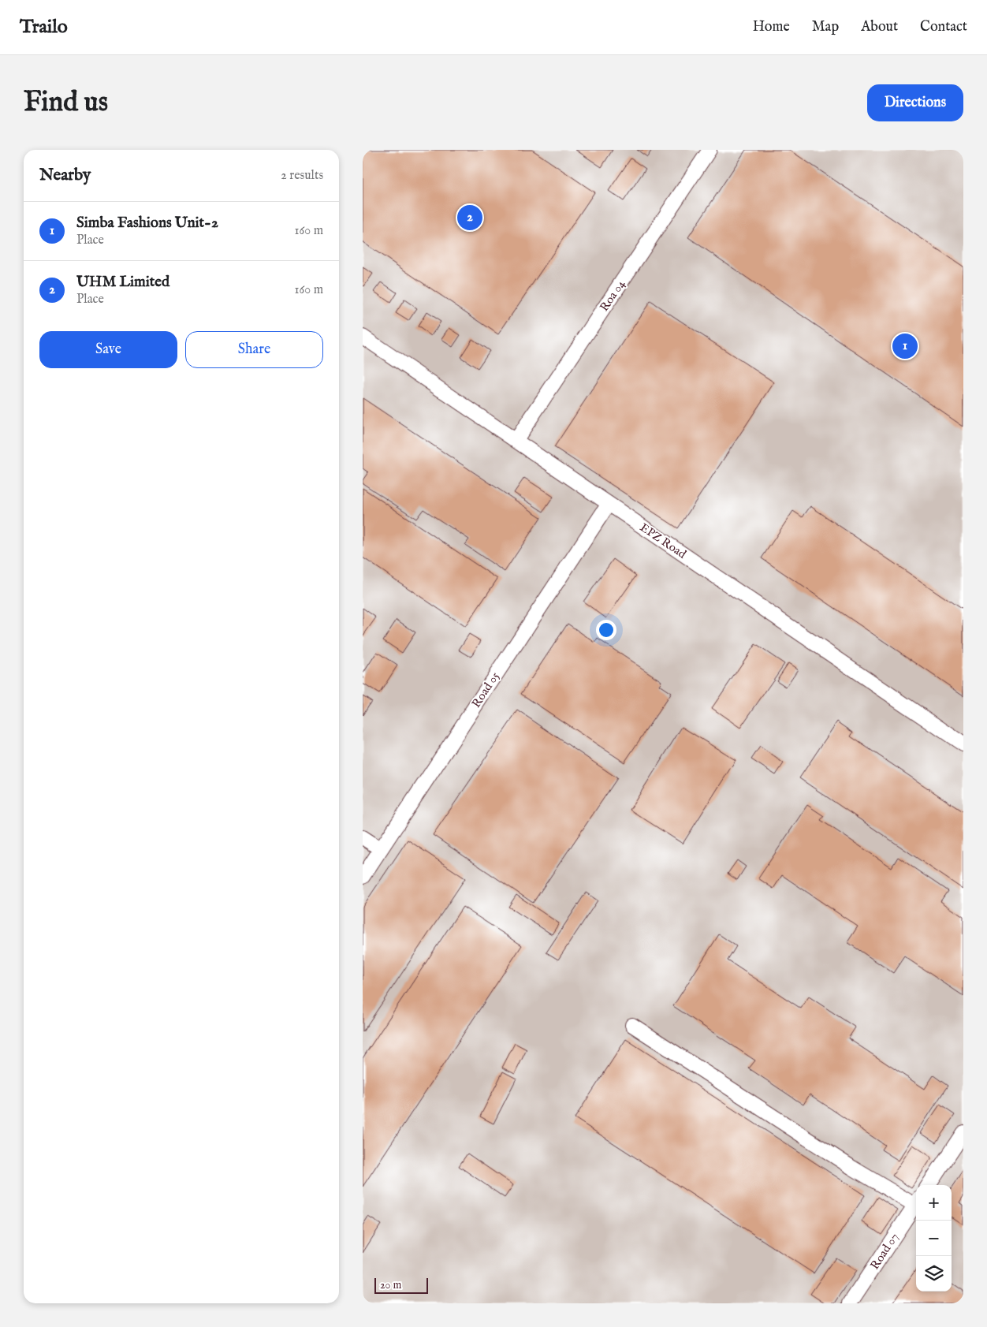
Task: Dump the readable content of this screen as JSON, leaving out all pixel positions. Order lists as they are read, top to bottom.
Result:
{
  "streets": {
    "street": [
      "Roa 04",
      "EPZ Road",
      "Road 05",
      "Road 07"
    ]
  },
  "crossings": [
    ["Roa 04", "EPZ Road"],
    ["EPZ Road", "Road 05"]
  ],
  "scale_bar": "20 m",
  "page": {
    "header": "Trailo",
    "nav": [
      "Home",
      "Map",
      "About",
      "Contact"
    ],
    "buttons": [
      "Directions",
      ["Save", "Share"]
    ],
    "title": "Find us",
    "heading": ["Nearby", "2 results"],
    "list": [
      {
        "mark": "1",
        "name": "Simba Fashions Unit-2",
        "note": "Place",
        "value": "160 m"
      },
      {
        "mark": "2",
        "name": "UHM Limited",
        "note": "Place",
        "value": "160 m"
      }
    ],
    "pins": ["2", "1"],
    "map_buttons": ["+", "−"],
    "scale": "20 m"
  }
}
